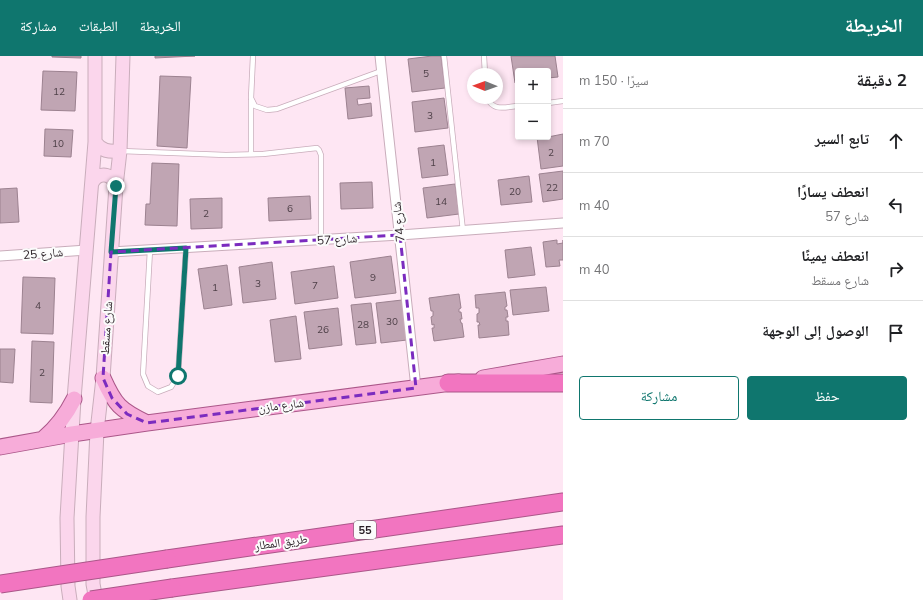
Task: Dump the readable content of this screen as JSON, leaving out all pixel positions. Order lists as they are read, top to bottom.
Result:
{
  "streets": {
    "highway": ["55", "طريق المطار"],
    "main road": ["شارع مازن"],
    "street": [
      "شارع 74",
      "شارع 57",
      "شارع 25",
      "شارع مسقط"
    ]
  },
  "crossings": [
    ["شارع 74", "شارع 57"],
    ["شارع 74", "شارع مازن"],
    ["شارع 57", "شارع مسقط"],
    ["شارع مسقط", "شارع مازن"]
  ],
  "house_numbers": [
    "5",
    "12",
    "3",
    "10",
    "2",
    "1",
    "22",
    "20",
    "14",
    "6",
    "2",
    "9",
    "3",
    "7",
    "1",
    "4",
    "30",
    "28",
    "26",
    "2"
  ],
  "north": "left",
  "page": {
    "header": "الخريطة",
    "nav": ["الخريطة", "الطبقات", "مشاركة"],
    "heading": ["2 دقيقة", "سيرًا · 150 m"],
    "map_buttons": ["+", "−"],
    "list": [
      ["تابع السير", "70 m"],
      ["انعطف يسارًا", "شارع 57", "40 m"],
      ["انعطف يمينًا", "شارع مسقط", "40 m"],
      "الوصول إلى الوجهة"
    ],
    "buttons": ["حفظ", "مشاركة"]
  }
}
